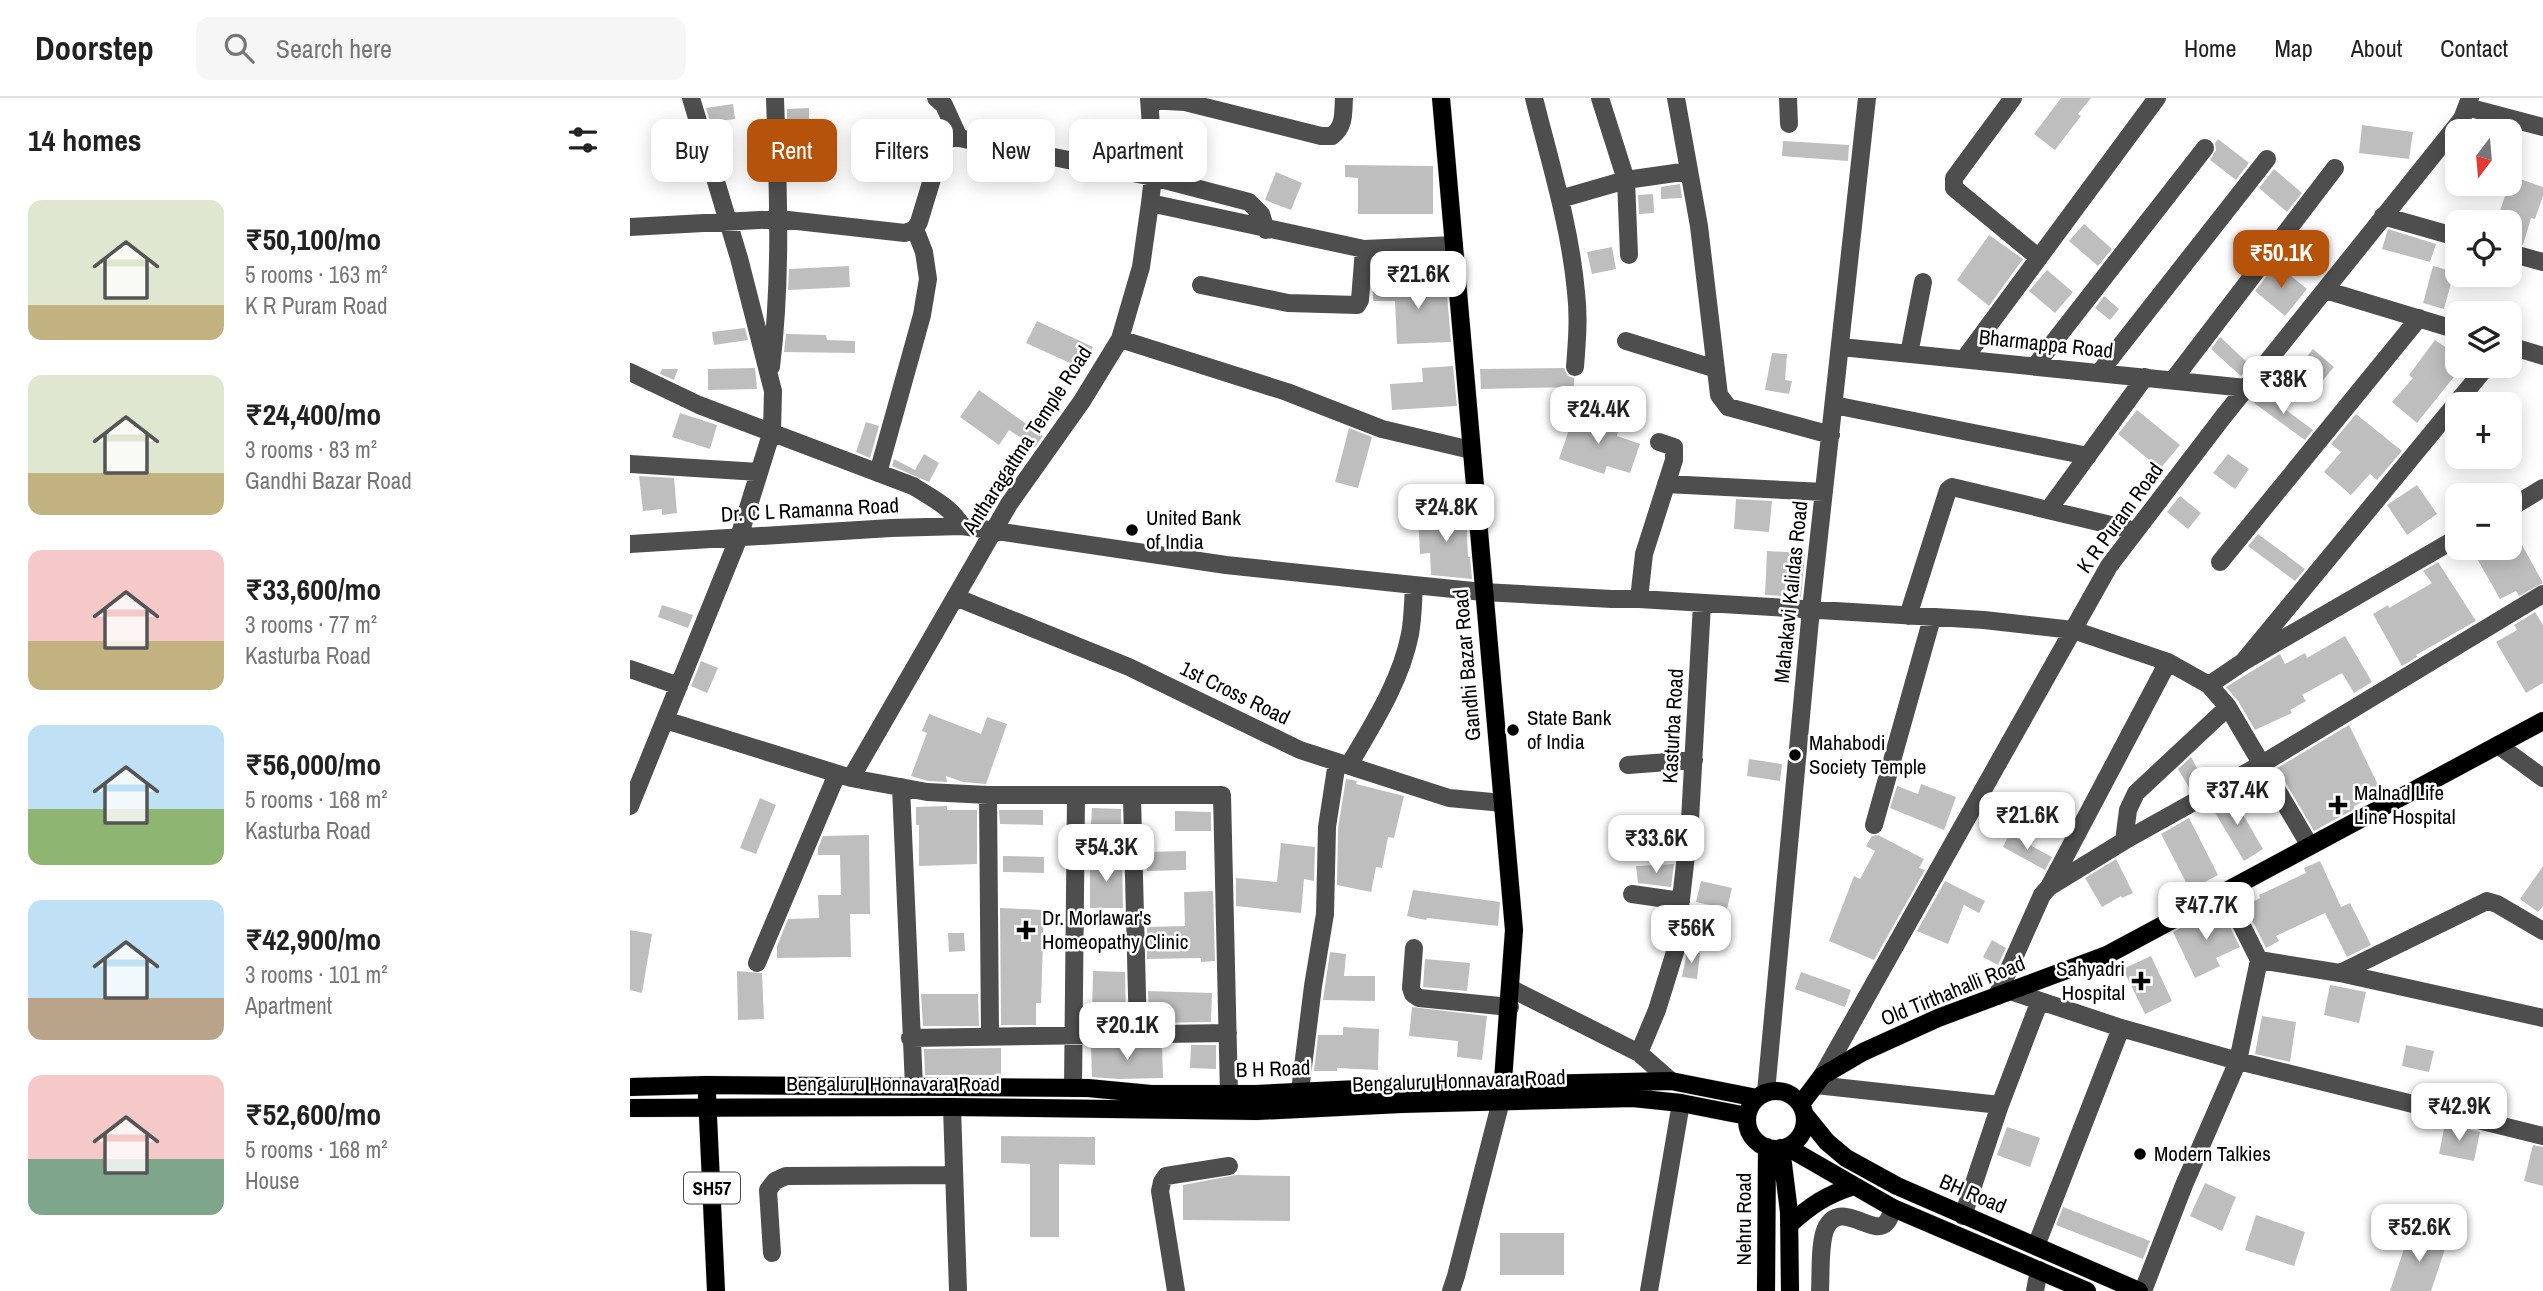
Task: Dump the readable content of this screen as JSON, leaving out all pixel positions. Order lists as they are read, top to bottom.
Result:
{
  "streets": {
    "main road": [
      "Gandhi Bazar Road",
      "Old Tirthahalli Road",
      "B H Road",
      "Bengaluru Honnavara Road",
      "SH57",
      "BH Road",
      "Nehru Road"
    ],
    "street": [
      "Bharmappa Road",
      "Antharagattma Temple Road",
      "Dr. C L Ramanna Road",
      "K R Puram Road",
      "Mahakavi Kalidas Road",
      "1st Cross Road",
      "Kasturba Road"
    ]
  },
  "crossings": [
    ["Bharmappa Road", "K R Puram Road"],
    ["Bharmappa Road", "Mahakavi Kalidas Road"],
    ["Antharagattma Temple Road", "Dr. C L Ramanna Road"],
    ["Antharagattma Temple Road", "1st Cross Road"],
    ["Dr. C L Ramanna Road", "K R Puram Road"],
    ["Dr. C L Ramanna Road", "Mahakavi Kalidas Road"],
    ["Dr. C L Ramanna Road", "Gandhi Bazar Road"],
    ["Dr. C L Ramanna Road", "Kasturba Road"],
    ["Dr. C L Ramanna Road", "Old Tirthahalli Road"],
    ["K R Puram Road", "Old Tirthahalli Road"],
    ["Mahakavi Kalidas Road", "Old Tirthahalli Road"],
    ["Mahakavi Kalidas Road", "B H Road"],
    ["Mahakavi Kalidas Road", "Bengaluru Honnavara Road"],
    ["Mahakavi Kalidas Road", "BH Road"],
    ["Mahakavi Kalidas Road", "Nehru Road"],
    ["Gandhi Bazar Road", "1st Cross Road"],
    ["Gandhi Bazar Road", "B H Road"],
    ["Gandhi Bazar Road", "Bengaluru Honnavara Road"],
    ["Old Tirthahalli Road", "B H Road"],
    ["Old Tirthahalli Road", "Bengaluru Honnavara Road"],
    ["Old Tirthahalli Road", "BH Road"],
    ["Old Tirthahalli Road", "Nehru Road"],
    ["B H Road", "Bengaluru Honnavara Road"],
    ["B H Road", "SH57"],
    ["B H Road", "BH Road"],
    ["B H Road", "Nehru Road"],
    ["Bengaluru Honnavara Road", "SH57"],
    ["Bengaluru Honnavara Road", "BH Road"],
    ["Bengaluru Honnavara Road", "Nehru Road"],
    ["BH Road", "Nehru Road"]
  ],
  "places": {
    "other": [
      "United Bank of India",
      "State Bank of India",
      "Mahabodi Society Temple",
      "Modern Talkies"
    ],
    "health": ["Malnad Life Line Hospital", "Dr. Morlawar's Homeopathy Clinic", "Sahyadri Hospital"]
  },
  "north": "bottom",
  "page": {
    "header": "Doorstep",
    "search": "Search here",
    "nav": [
      "Home",
      "Map",
      "About",
      "Contact"
    ],
    "heading": "14 homes",
    "map_buttons": ["+", "−"],
    "chip": [
      "Buy",
      "Rent",
      "Filters",
      "New",
      "Apartment"
    ],
    "list": [
      {
        "name": "₹50,100/mo",
        "note": "5 rooms · 163 m² · K R Puram Road"
      },
      {
        "name": "₹24,400/mo",
        "note": "3 rooms · 83 m² · Gandhi Bazar Road"
      },
      {
        "name": "₹33,600/mo",
        "note": "3 rooms · 77 m² · Kasturba Road"
      },
      {
        "name": "₹56,000/mo",
        "note": "5 rooms · 168 m² · Kasturba Road"
      },
      {
        "name": "₹42,900/mo",
        "note": "3 rooms · 101 m² · Apartment"
      },
      {
        "name": "₹52,600/mo",
        "note": "5 rooms · 168 m² · House"
      }
    ],
    "price": [
      "₹50.1K",
      "₹21.6K",
      "₹38K",
      "₹24.4K",
      "₹24.8K",
      "₹37.4K",
      "₹21.6K",
      "₹33.6K",
      "₹54.3K",
      "₹47.7K",
      "₹56K",
      "₹20.1K",
      "₹42.9K",
      "₹52.6K"
    ]
  }
}
